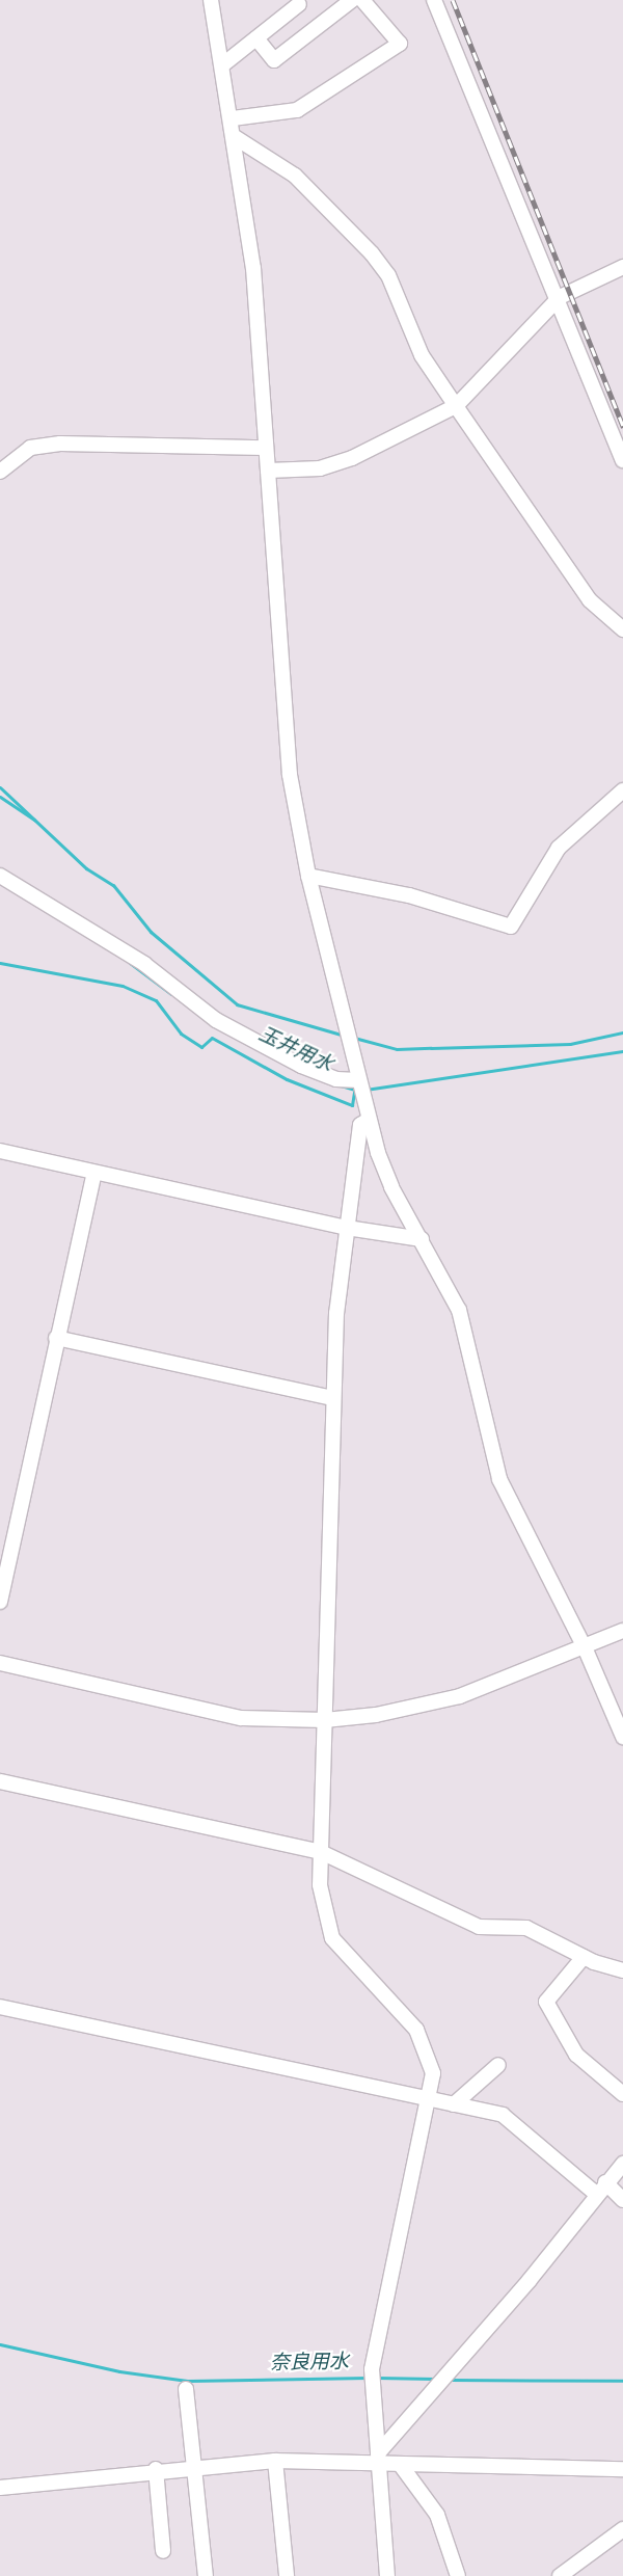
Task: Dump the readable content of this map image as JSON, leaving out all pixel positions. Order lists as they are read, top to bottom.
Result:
{
  "water": ["玉井用水", "奈良用水"]
}
